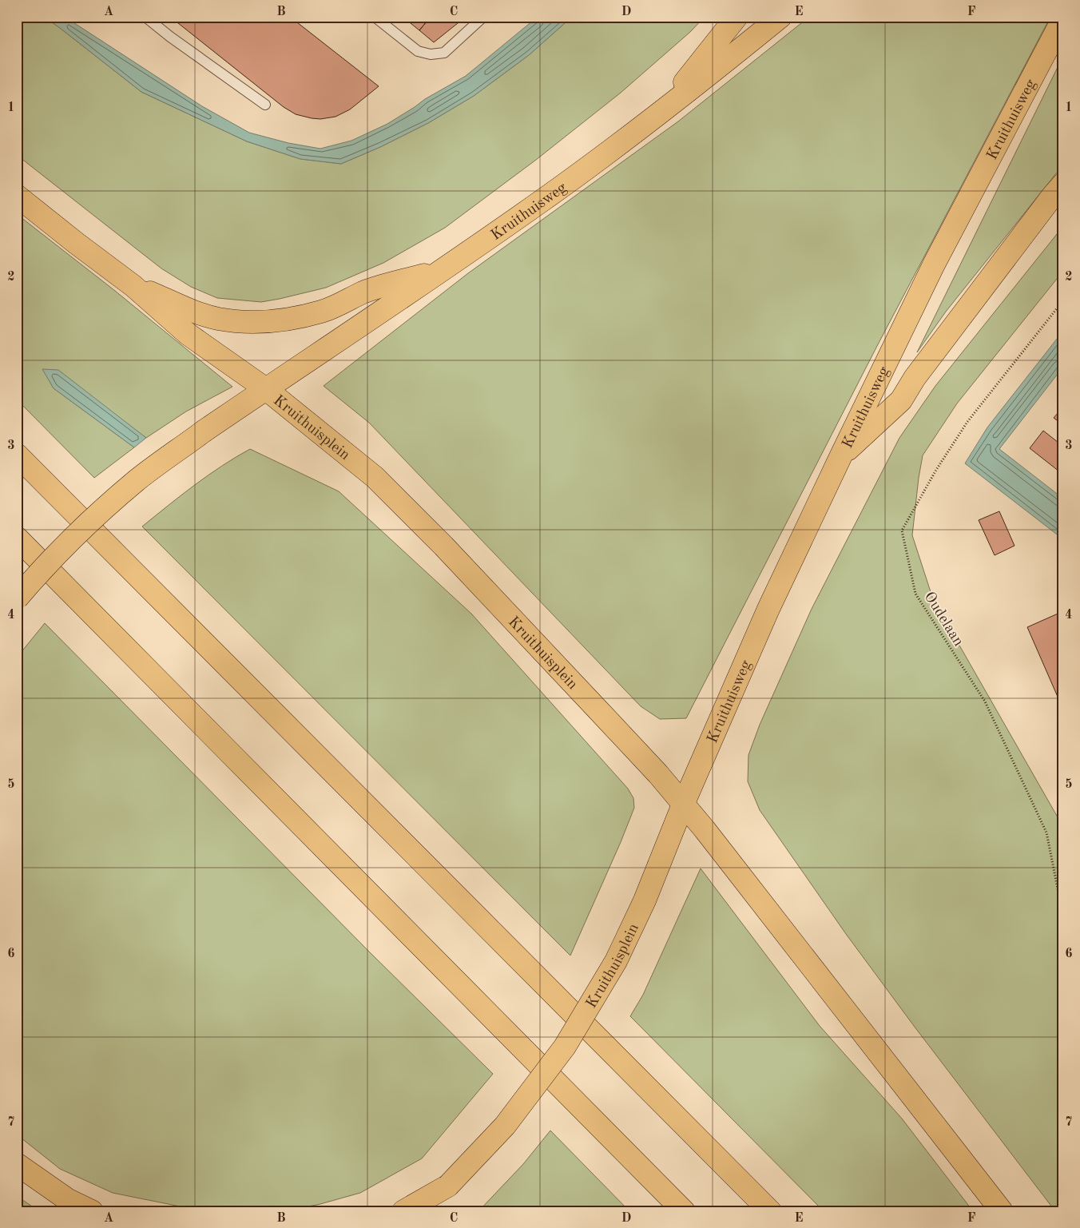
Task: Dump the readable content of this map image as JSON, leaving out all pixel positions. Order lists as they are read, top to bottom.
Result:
{
  "streets": {
    "highway": ["Kruithuisweg", "Kruithuisplein"],
    "path": ["Oudelaan"]
  },
  "crossings": [
    ["Kruithuisweg", "Kruithuisplein"]
  ],
  "grid": {
    "columns": [
      "A",
      "B",
      "C",
      "D",
      "E",
      "F"
    ],
    "rows": [
      "1",
      "2",
      "3",
      "4",
      "5",
      "6",
      "7"
    ]
  }
}
